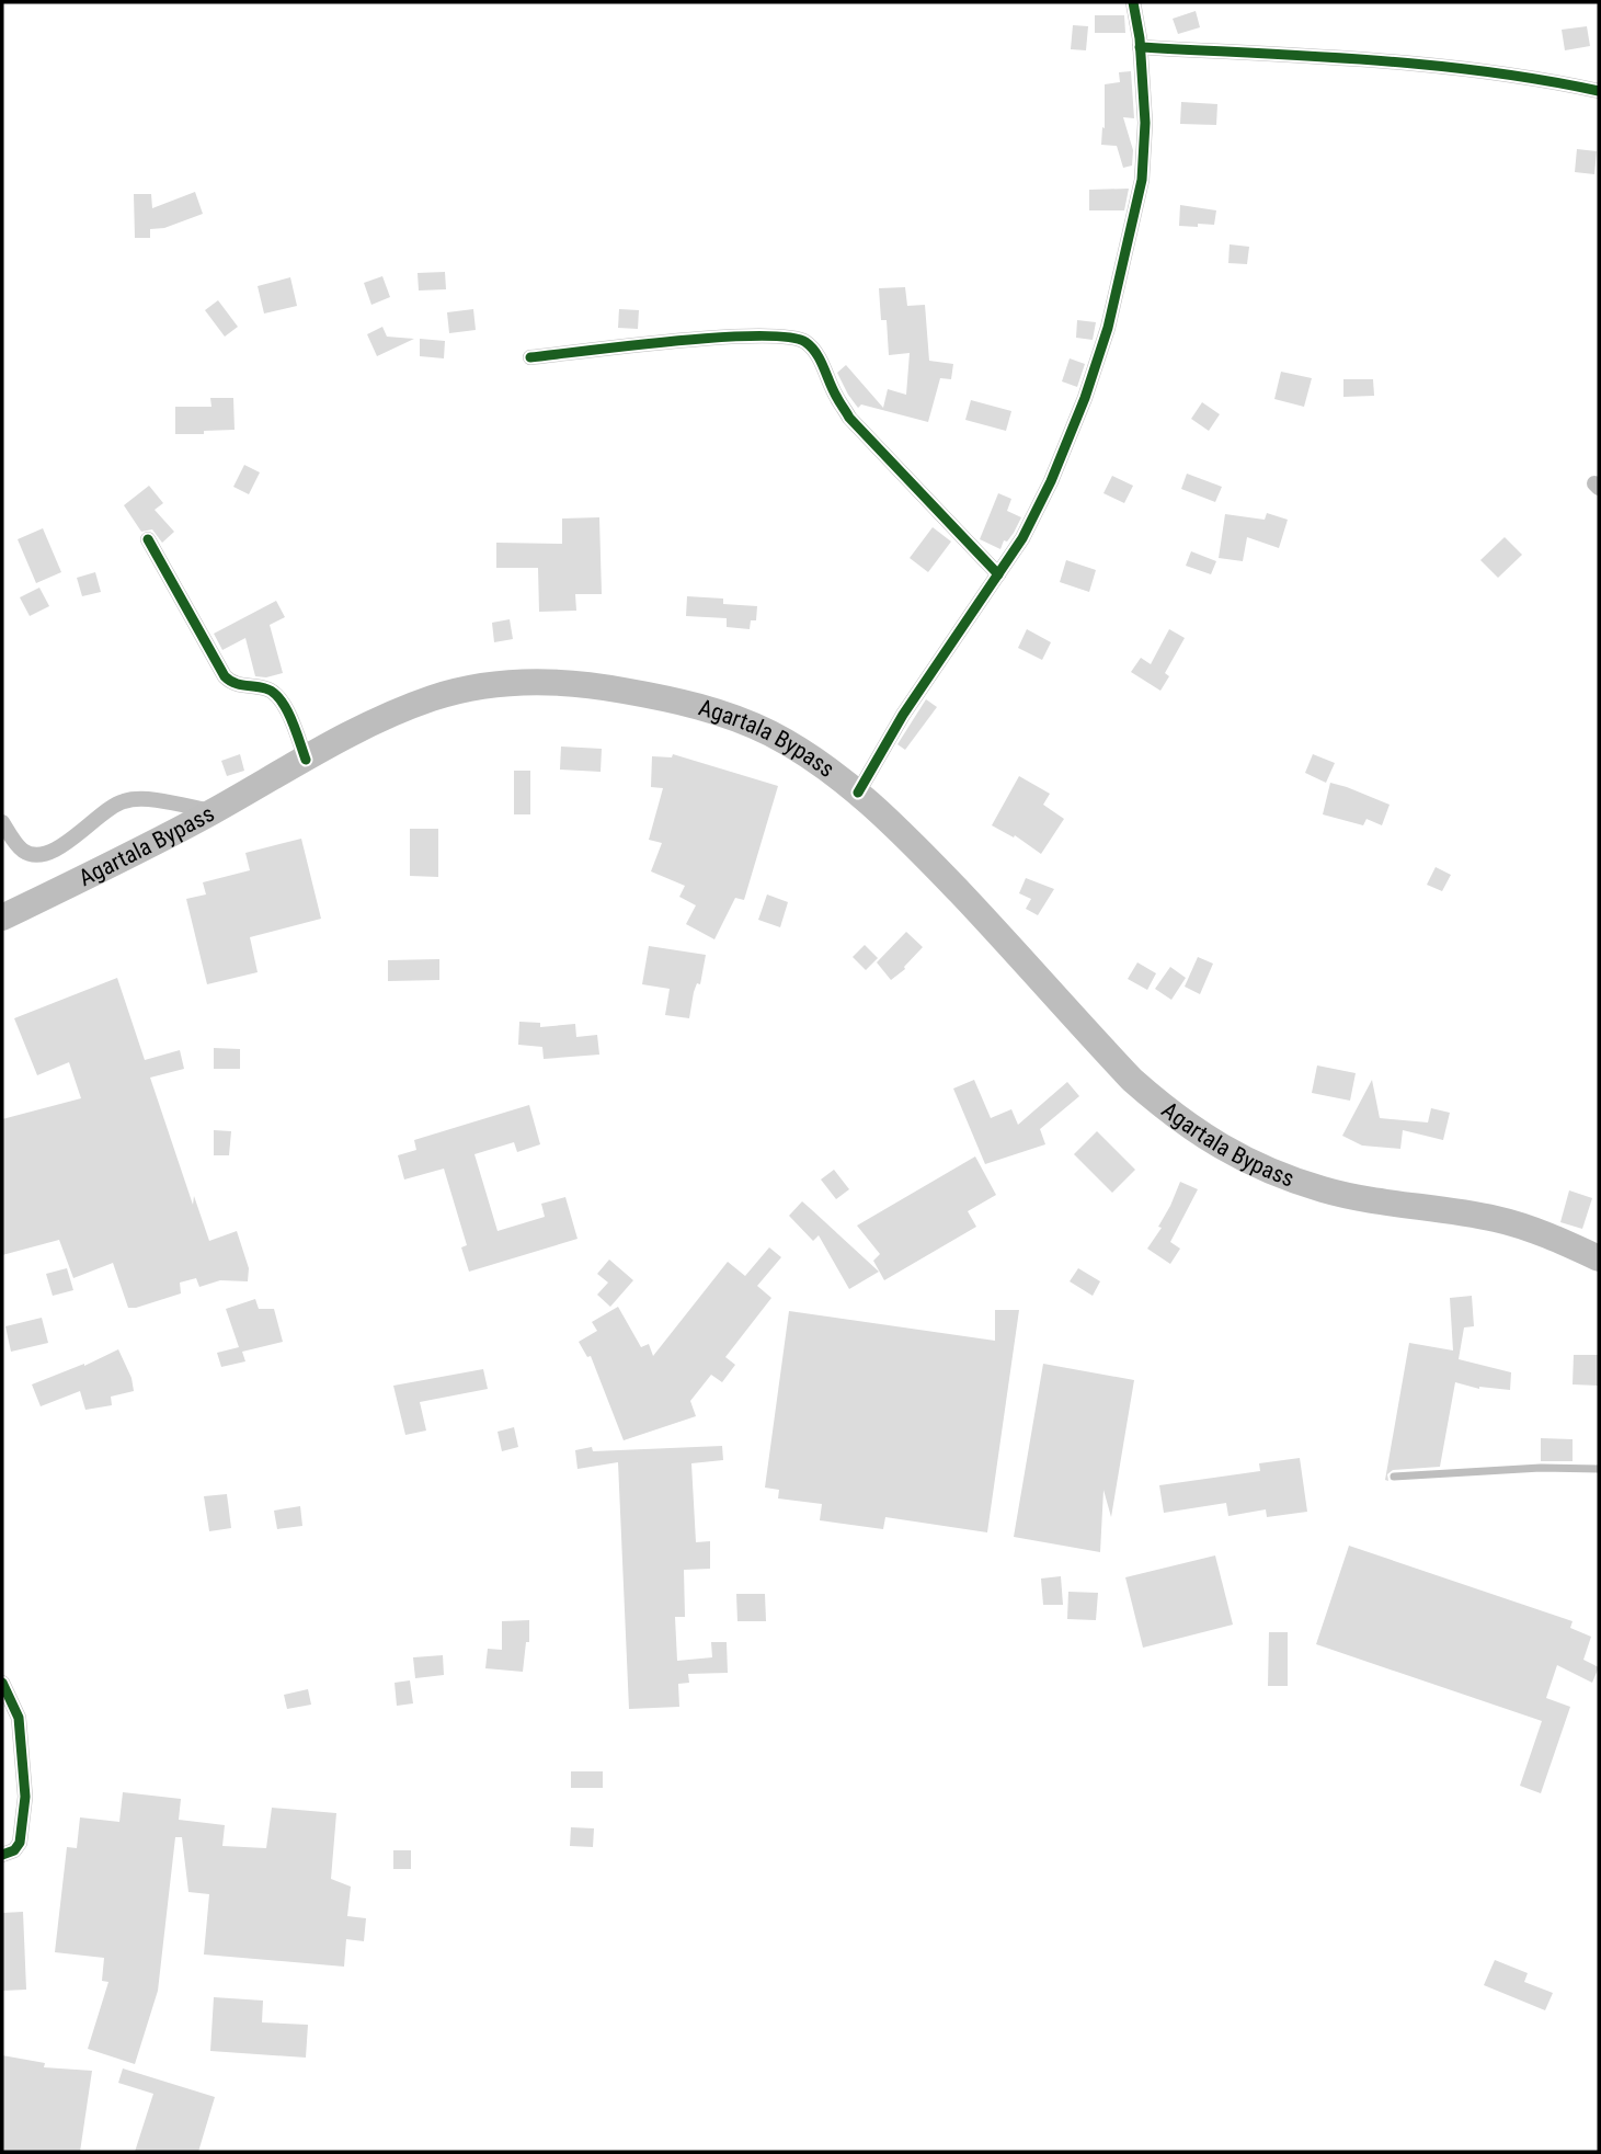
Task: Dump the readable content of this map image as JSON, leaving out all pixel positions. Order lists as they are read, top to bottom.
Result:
{
  "streets": {
    "highway": ["Agartala Bypass"]
  }
}
